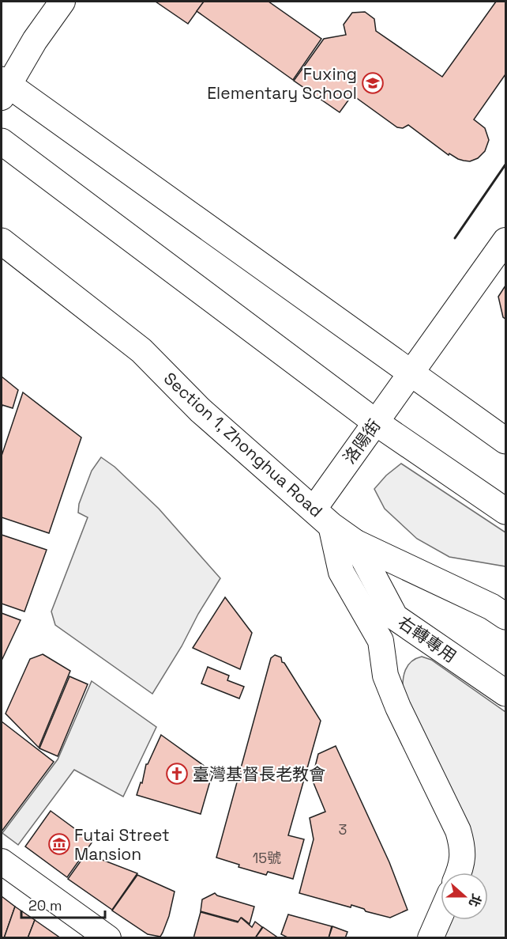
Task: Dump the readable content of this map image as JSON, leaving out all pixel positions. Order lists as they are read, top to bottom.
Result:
{
  "streets": {
    "main road": ["Section 1, Zhonghua Road", "右轉專用"],
    "street": ["洛陽街"]
  },
  "crossings": [
    ["洛陽街", "Section 1, Zhonghua Road"],
    ["Section 1, Zhonghua Road", "右轉專用"]
  ],
  "places": {
    "school or university": ["Fuxing Elementary School"],
    "church": ["臺灣基督長老教會"],
    "museum": ["Futai Street Mansion"]
  },
  "house_numbers": ["3", "15號"],
  "scale_bar": "20 m",
  "north": "right"
}
